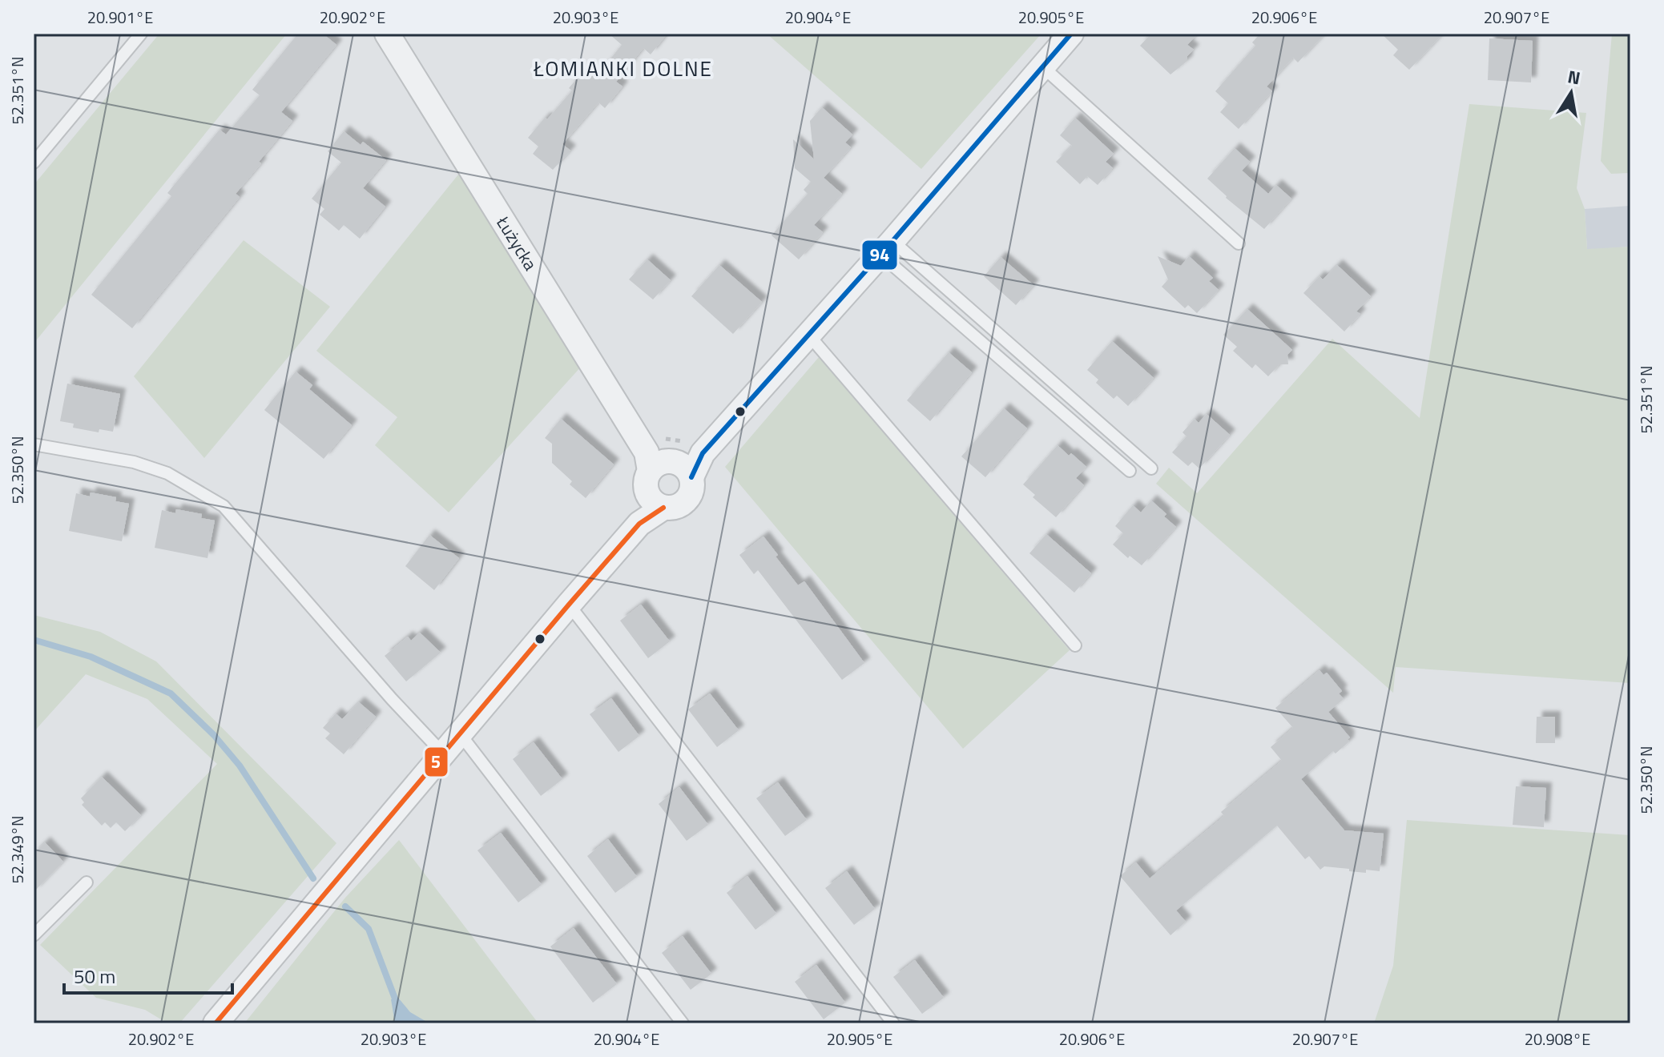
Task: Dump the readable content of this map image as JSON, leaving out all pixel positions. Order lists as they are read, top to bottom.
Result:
{
  "streets": {
    "street": ["Łużycka"]
  },
  "districts": ["ŁOMIANKI DOLNE"],
  "lines": ["transit line 94", "transit line 5"],
  "scale_bar": "50 m",
  "north": "top",
  "coordinates": [
    "20.901°E",
    "20.902°E",
    "20.903°E",
    "20.904°E",
    "20.905°E",
    "20.906°E",
    "20.907°E",
    "52.351°N",
    "52.350°N",
    "52.349°N",
    "20.908°E"
  ]
}
